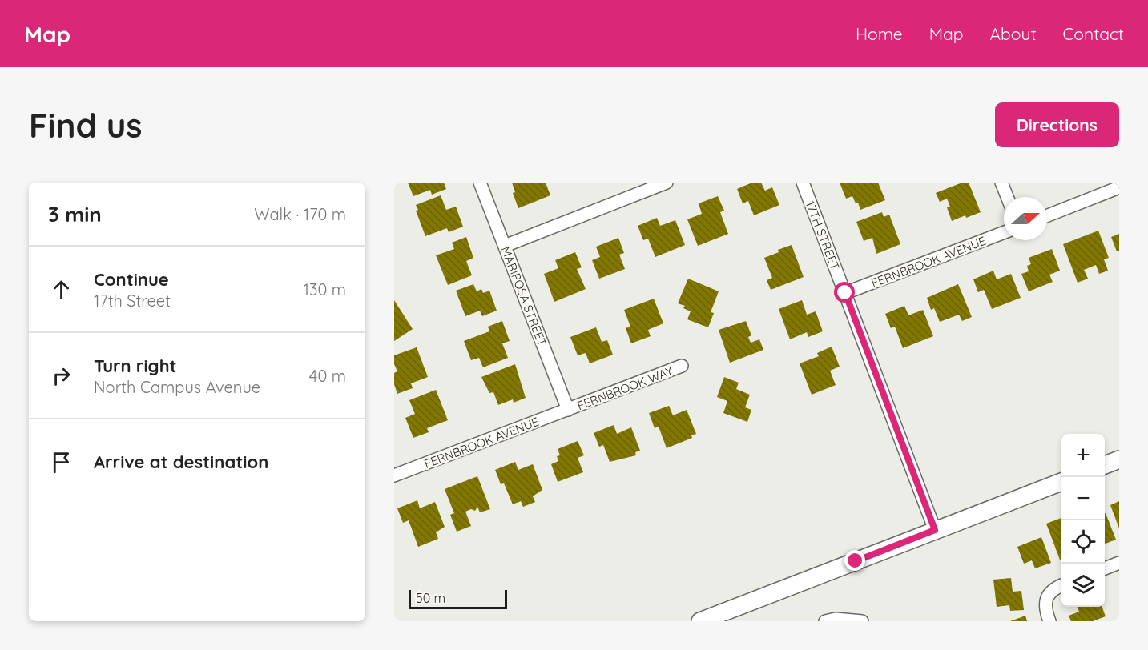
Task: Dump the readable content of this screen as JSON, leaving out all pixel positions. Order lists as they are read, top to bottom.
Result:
{
  "streets": {
    "street": [
      "17TH STREET",
      "FERNBROOK AVENUE",
      "MARIPOSA STREET",
      "FERNBROOK WAY"
    ]
  },
  "crossings": [
    ["17TH STREET", "FERNBROOK AVENUE"],
    ["FERNBROOK AVENUE", "MARIPOSA STREET"],
    ["FERNBROOK AVENUE", "FERNBROOK WAY"],
    ["MARIPOSA STREET", "FERNBROOK WAY"]
  ],
  "scale_bar": "50 m",
  "north": "right",
  "page": {
    "header": "Map",
    "nav": [
      "Home",
      "Map",
      "About",
      "Contact"
    ],
    "buttons": "Directions",
    "title": "Find us",
    "heading": ["3 min", "Walk · 170 m"],
    "list": [
      ["Continue", "17th Street", "130 m"],
      ["Turn right", "North Campus Avenue", "40 m"],
      "Arrive at destination"
    ],
    "map_buttons": ["+", "−"],
    "scale": "50 m"
  }
}
